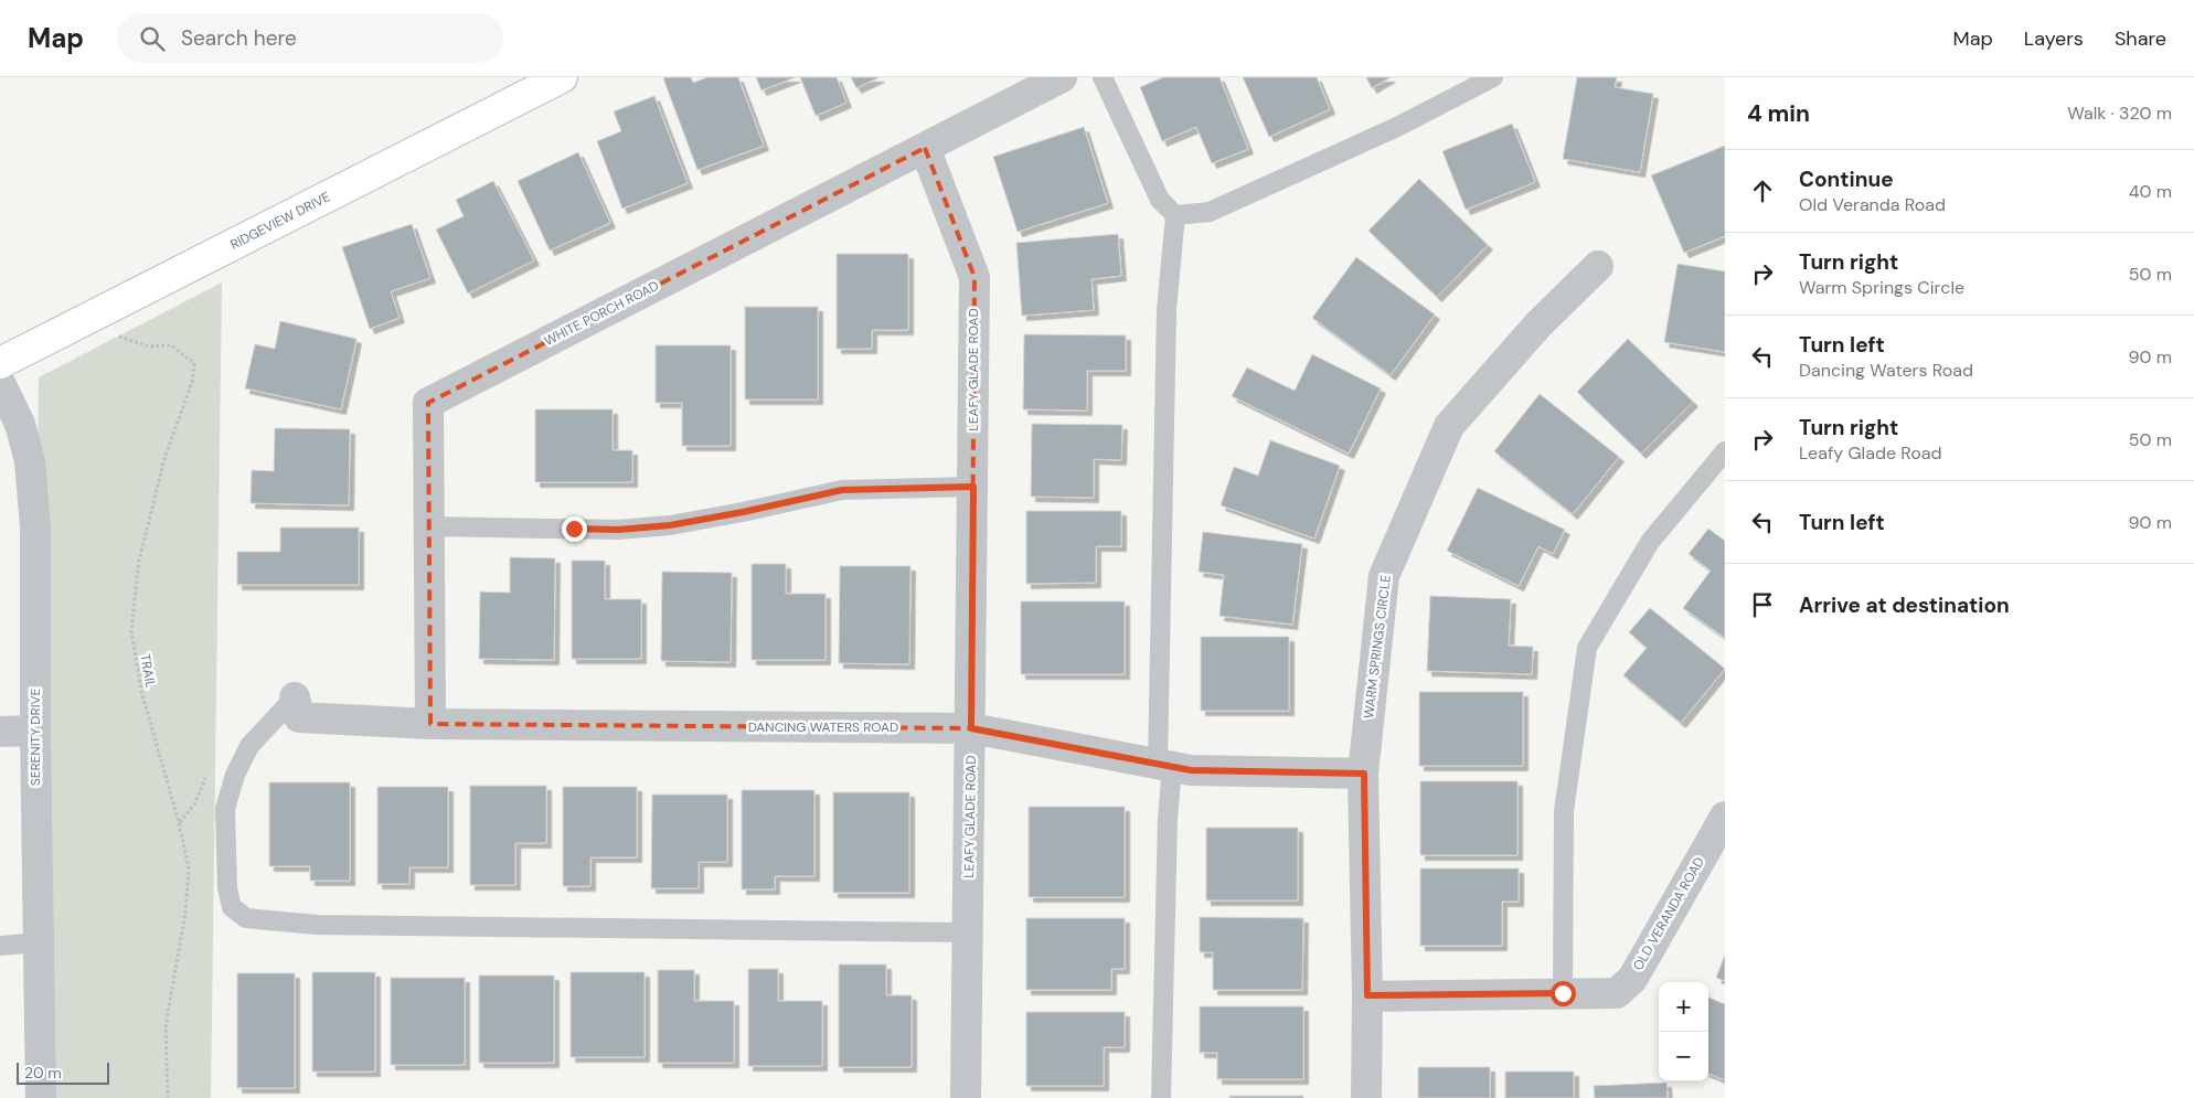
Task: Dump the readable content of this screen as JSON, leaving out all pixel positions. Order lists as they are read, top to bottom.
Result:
{
  "streets": {
    "street": [
      "RIDGEVIEW DRIVE",
      "WHITE PORCH ROAD",
      "LEAFY GLADE ROAD",
      "WARM SPRINGS CIRCLE",
      "DANCING WATERS ROAD",
      "SERENITY DRIVE",
      "OLD VERANDA ROAD"
    ],
    "path": ["TRAIL"]
  },
  "crossings": [
    ["RIDGEVIEW DRIVE", "TRAIL"],
    ["WHITE PORCH ROAD", "LEAFY GLADE ROAD"],
    ["WHITE PORCH ROAD", "DANCING WATERS ROAD"],
    ["LEAFY GLADE ROAD", "DANCING WATERS ROAD"],
    ["WARM SPRINGS CIRCLE", "DANCING WATERS ROAD"],
    ["WARM SPRINGS CIRCLE", "OLD VERANDA ROAD"]
  ],
  "scale_bar": "20 m",
  "page": {
    "header": "Map",
    "search": "Search here",
    "nav": ["Map", "Layers", "Share"],
    "heading": ["4 min", "Walk · 320 m"],
    "list": [
      ["Continue", "Old Veranda Road", "40 m"],
      ["Turn right", "Warm Springs Circle", "50 m"],
      ["Turn left", "Dancing Waters Road", "90 m"],
      ["Turn right", "Leafy Glade Road", "50 m"],
      ["Turn left", "90 m"],
      "Arrive at destination"
    ],
    "map_buttons": ["+", "−"],
    "scale": "20 m"
  }
}
